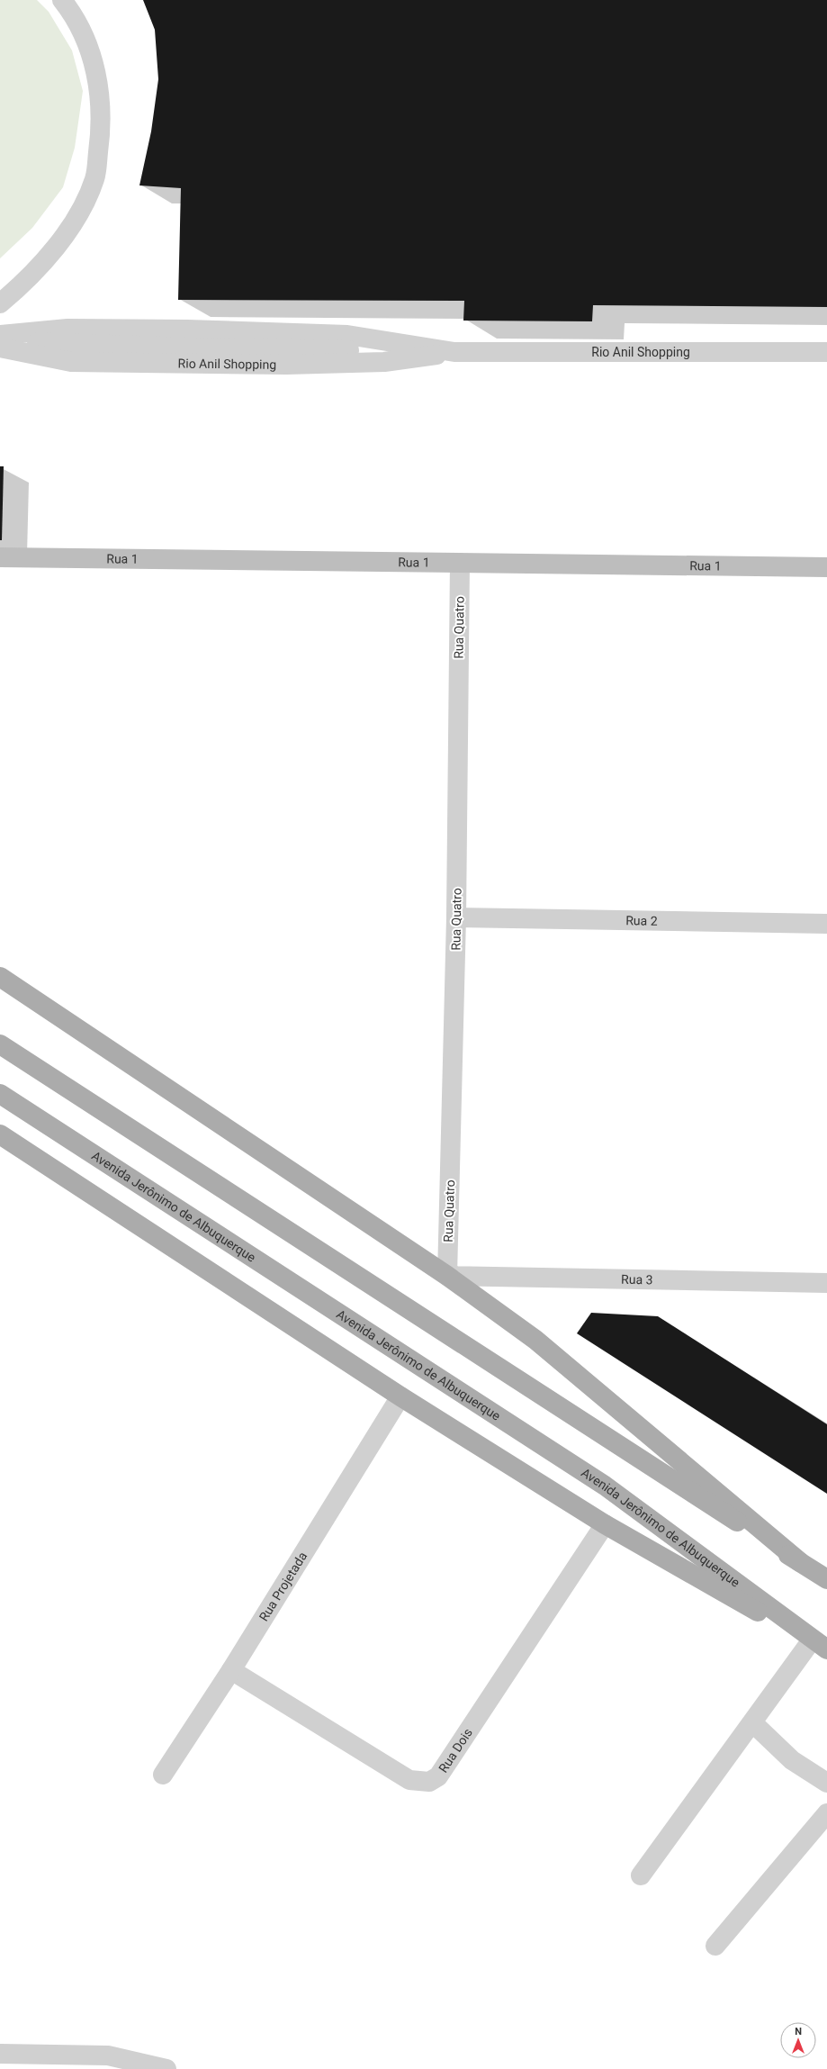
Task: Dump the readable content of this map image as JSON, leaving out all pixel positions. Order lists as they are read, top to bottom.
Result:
{
  "streets": {
    "main road": ["Rua 1", "Avenida Jerônimo de Albuquerque"],
    "street": [
      "Rio Anil Shopping",
      "Rua Quatro",
      "Rua 2",
      "Rua 3",
      "Rua Projetada",
      "Rua Dois"
    ]
  },
  "crossings": [
    ["Rua 1", "Rua Quatro"],
    ["Rua Quatro", "Rua 2"],
    ["Rua Quatro", "Rua 3"],
    ["Rua Projetada", "Rua Dois"]
  ],
  "north": "top"
}
